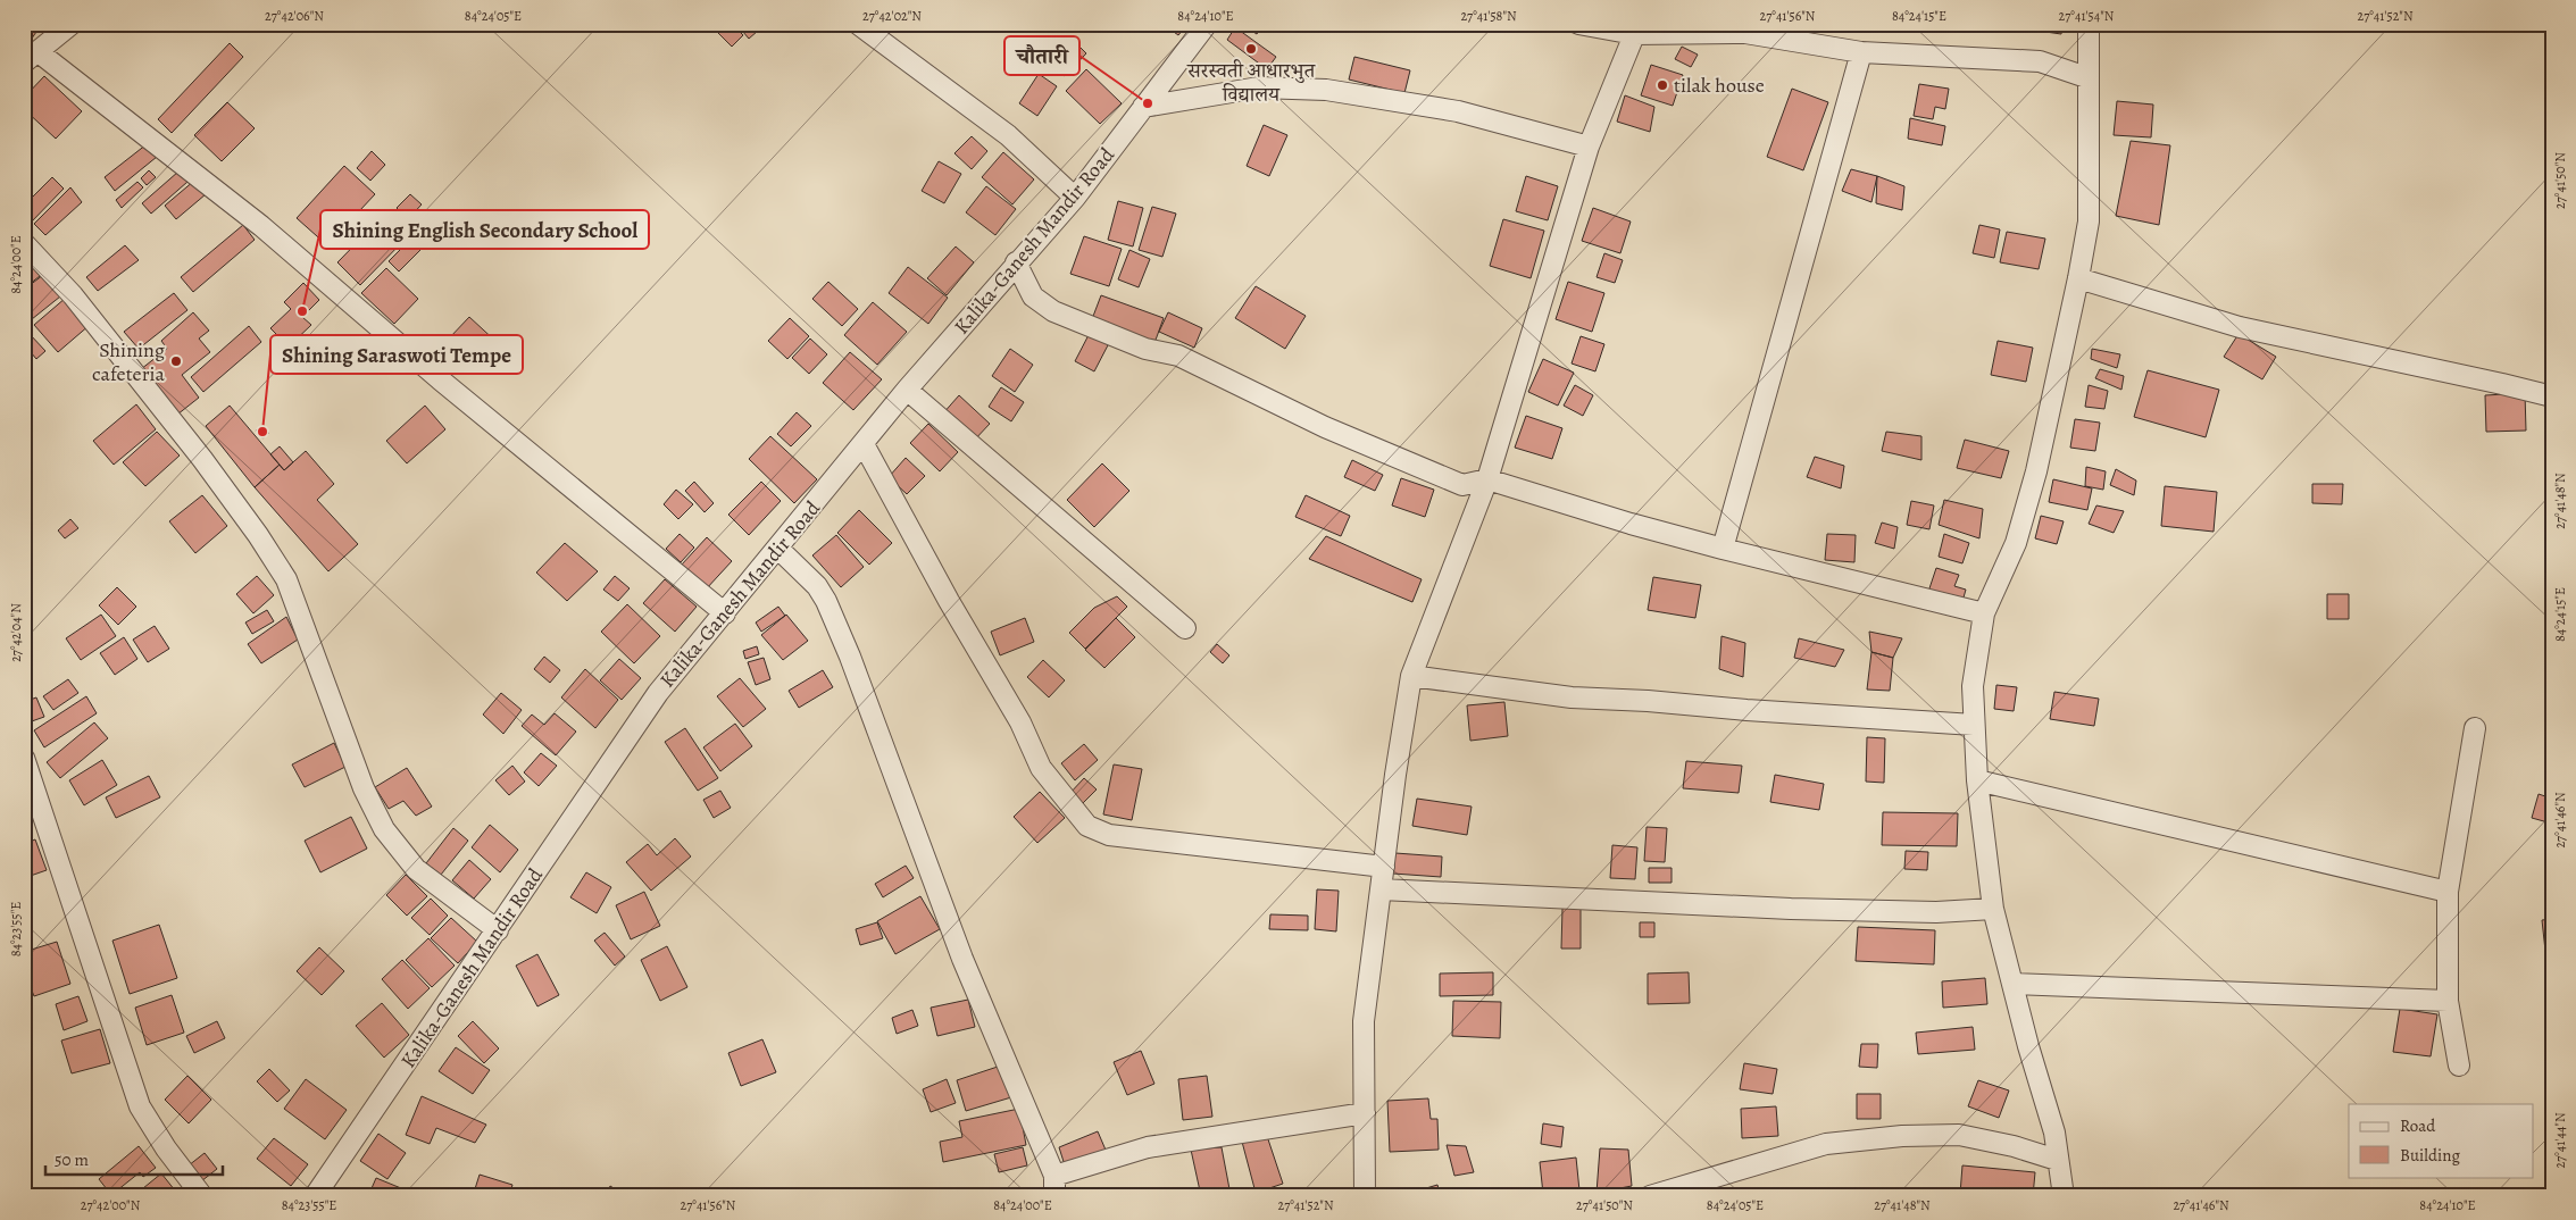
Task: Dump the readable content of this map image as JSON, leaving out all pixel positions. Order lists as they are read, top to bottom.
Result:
{
  "streets": {
    "street": ["Kalika-Ganesh Mandir Road"]
  },
  "places": [
    "सरस्वती आधारभुत विद्यालय",
    "tilak house",
    "चौतारी",
    "Shining English Secondary School",
    "Shining cafeteria",
    "Shining Saraswoti Tempe"
  ],
  "legend": ["Road", "Building"],
  "scale_bar": "50 m",
  "coordinates": [
    "27°42'06\"N",
    "84°24'05\"E",
    "27°42'02\"N",
    "84°24'10\"E",
    "27°41'58\"N",
    "27°41'56\"N",
    "84°24'15\"E",
    "27°41'54\"N",
    "27°41'52\"N",
    "27°41'50\"N",
    "84°24'00\"E",
    "27°41'48\"N",
    "27°42'04\"N",
    "27°41'46\"N",
    "84°23'55\"E",
    "27°41'44\"N",
    "27°42'00\"N"
  ]
}
